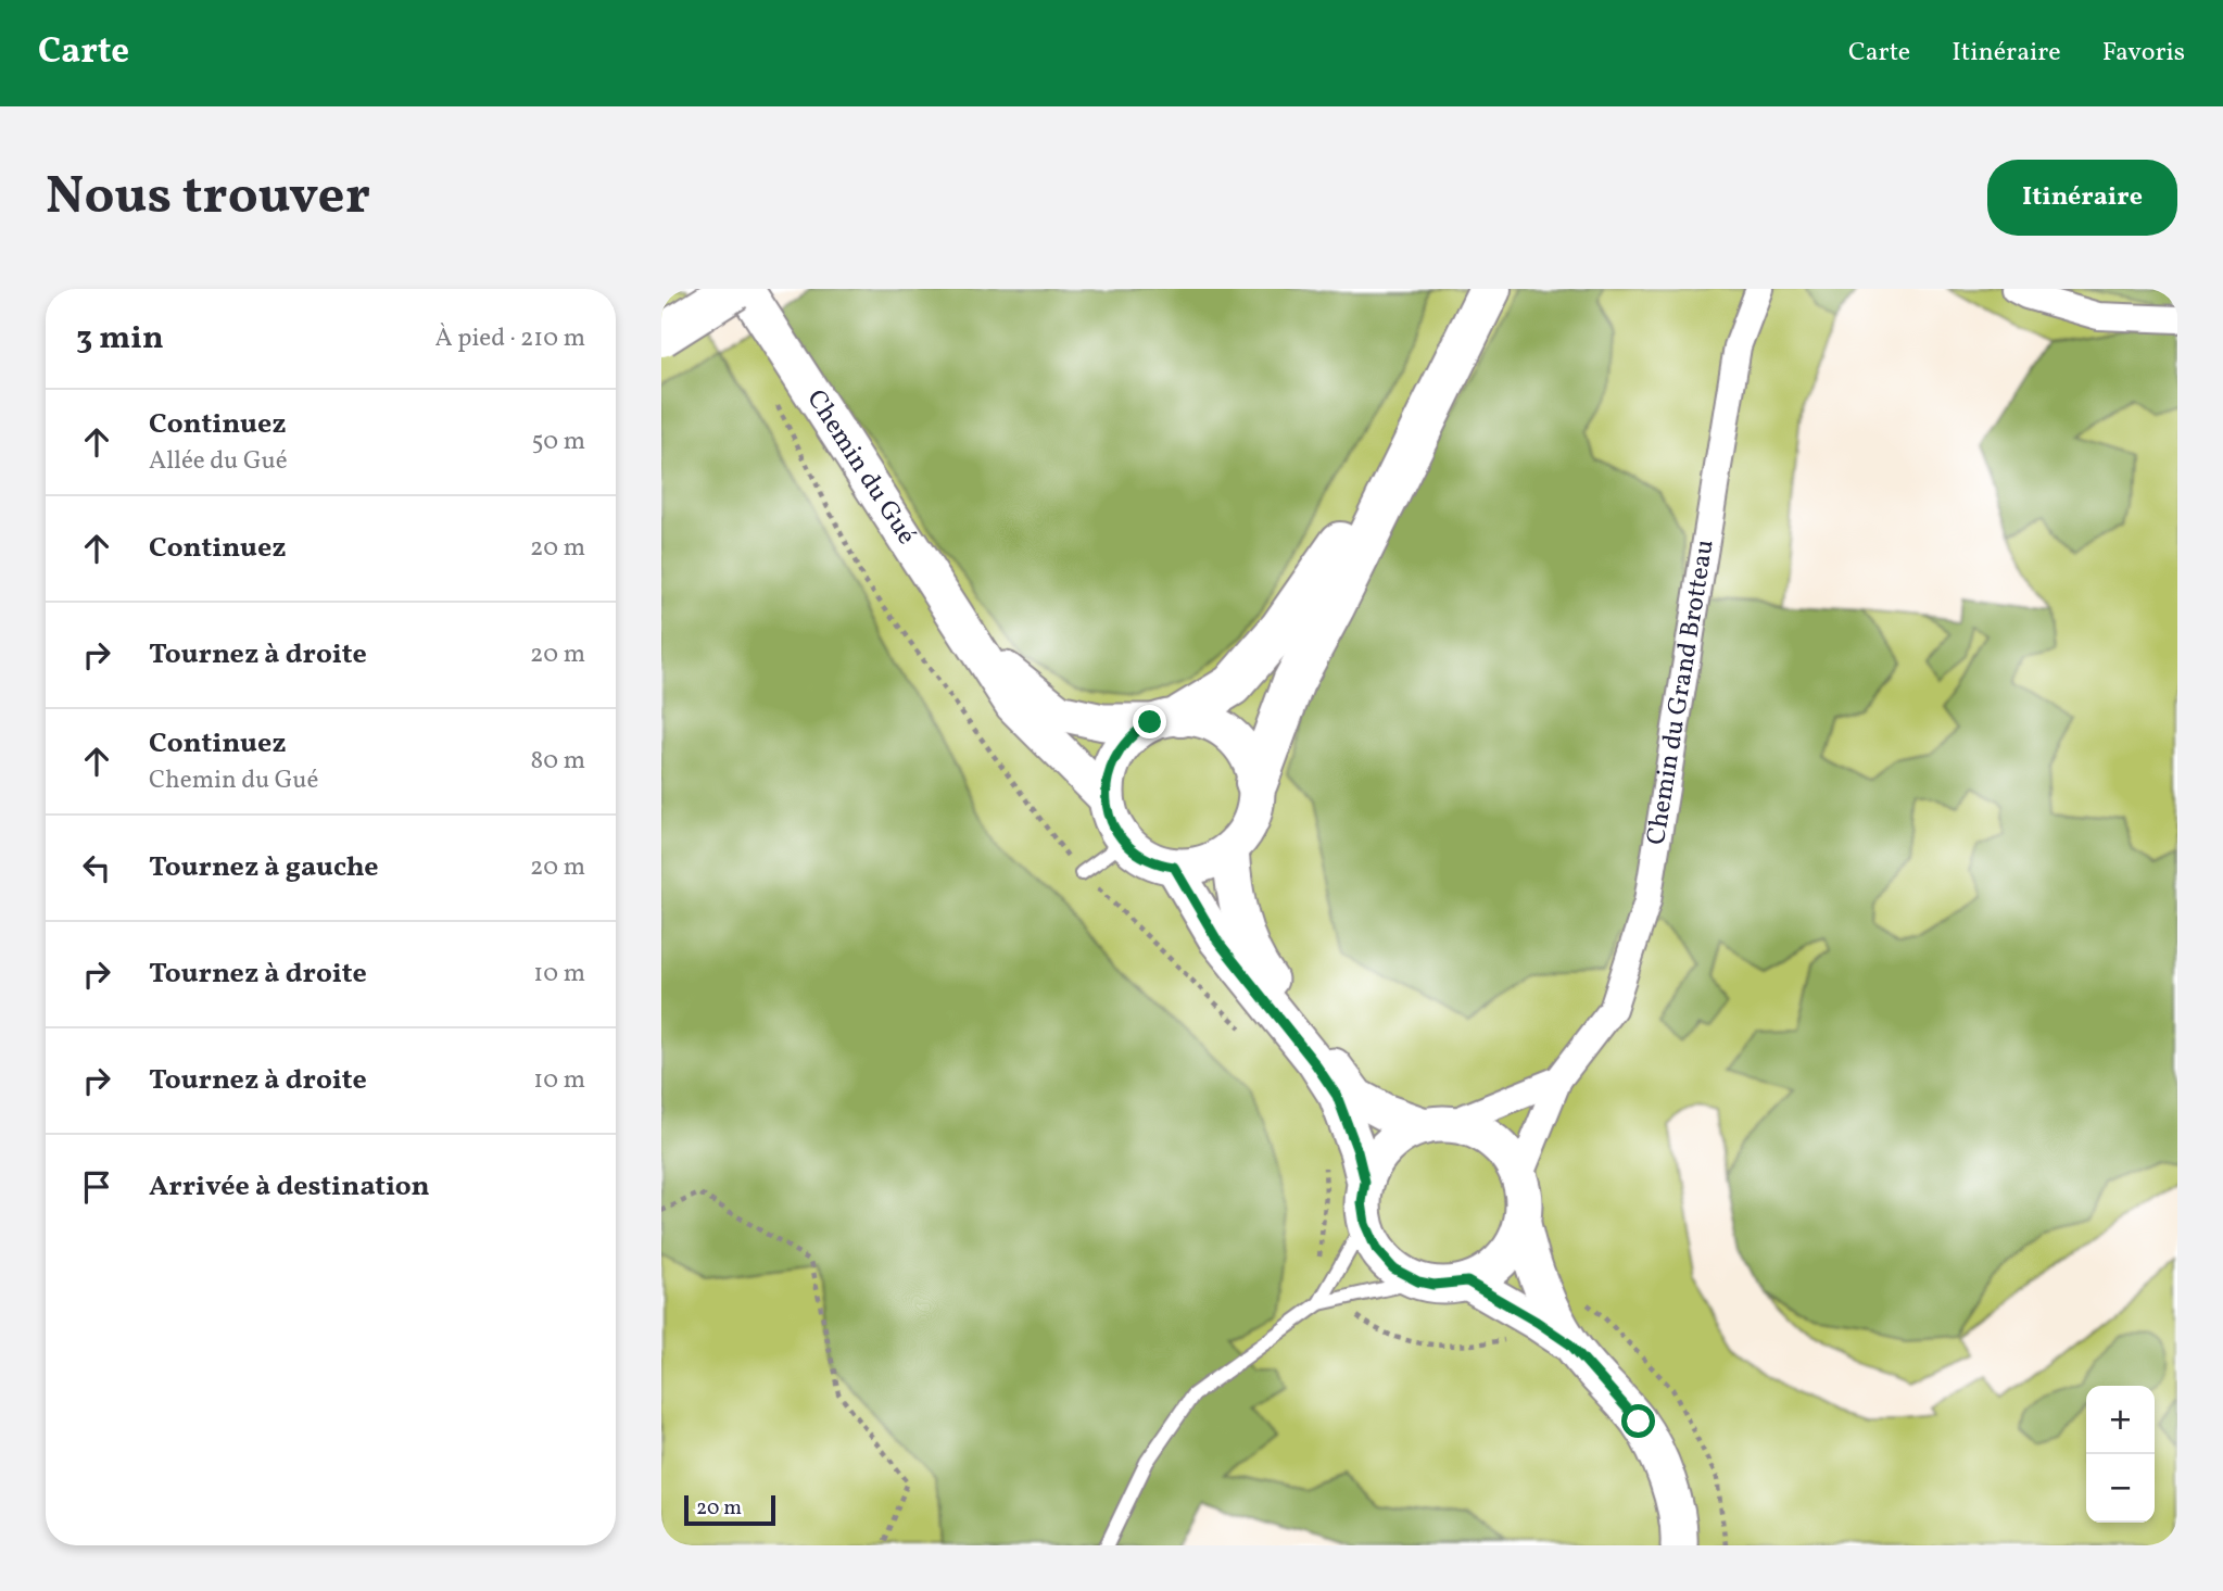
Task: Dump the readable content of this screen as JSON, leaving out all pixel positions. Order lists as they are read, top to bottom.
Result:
{
  "streets": {
    "street": ["Chemin du Gué", "Chemin du Grand Brotteau"]
  },
  "scale_bar": "20 m",
  "page": {
    "header": "Carte",
    "nav": ["Carte", "Itinéraire", "Favoris"],
    "buttons": "Itinéraire",
    "title": "Nous trouver",
    "heading": ["3 min", "À pied · 210 m"],
    "list": [
      ["Continuez", "Allée du Gué", "50 m"],
      ["Continuez", "20 m"],
      ["Tournez à droite", "20 m"],
      ["Continuez", "Chemin du Gué", "80 m"],
      ["Tournez à gauche", "20 m"],
      ["Tournez à droite", "10 m"],
      ["Tournez à droite", "10 m"],
      "Arrivée à destination"
    ],
    "map_buttons": ["+", "−"],
    "scale": "20 m"
  }
}
